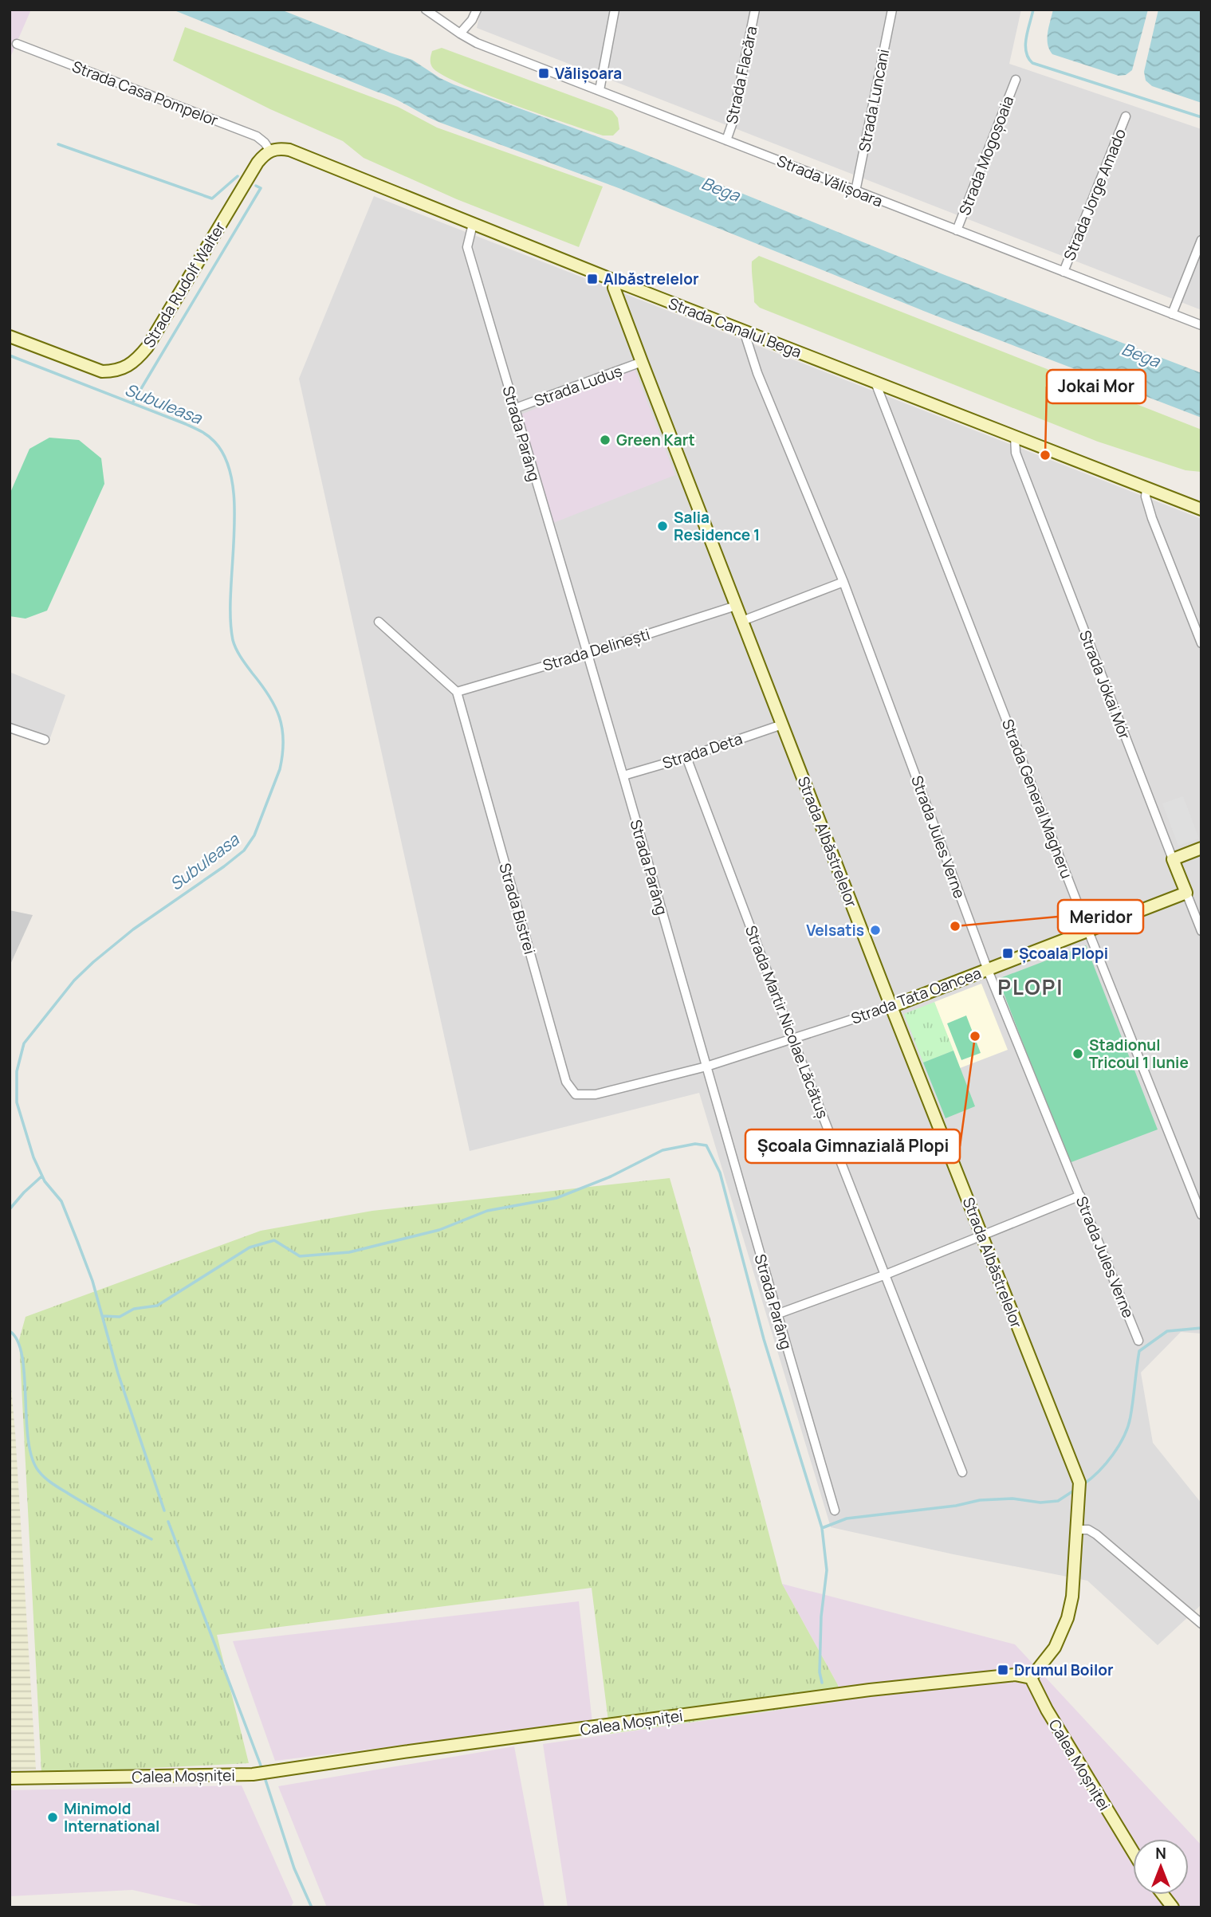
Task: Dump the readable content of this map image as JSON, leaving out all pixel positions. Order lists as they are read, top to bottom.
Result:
{
  "streets": {
    "street": [
      "Strada Flacăra",
      "Strada Casa Pompelor",
      "Strada Luncani",
      "Strada Mogoșoaia",
      "Strada Vălișoara",
      "Strada Jorge Amado",
      "Strada Rudolf Walter",
      "Strada Canalul Bega",
      "Strada Luduș",
      "Strada Parâng",
      "Strada Delinești",
      "Strada Jókai Mór",
      "Strada Deta",
      "Strada General Magheru",
      "Strada Jules Verne",
      "Strada Albăstrelelor",
      "Strada Bistrei",
      "Strada Tata Oancea",
      "Strada Martir Nicolae Lăcătuș",
      "Calea Moșniței"
    ]
  },
  "crossings": [
    ["Strada Flacăra", "Strada Vălișoara"],
    ["Strada Casa Pompelor", "Strada Rudolf Walter"],
    ["Strada Casa Pompelor", "Strada Canalul Bega"],
    ["Strada Luncani", "Strada Vălișoara"],
    ["Strada Mogoșoaia", "Strada Vălișoara"],
    ["Strada Vălișoara", "Strada Jorge Amado"],
    ["Strada Rudolf Walter", "Strada Canalul Bega"],
    ["Strada Canalul Bega", "Strada Parâng"],
    ["Strada Canalul Bega", "Strada Jókai Mór"],
    ["Strada Canalul Bega", "Strada General Magheru"],
    ["Strada Canalul Bega", "Strada Jules Verne"],
    ["Strada Canalul Bega", "Strada Albăstrelelor"],
    ["Strada Luduș", "Strada Parâng"],
    ["Strada Luduș", "Strada Albăstrelelor"],
    ["Strada Parâng", "Strada Delinești"],
    ["Strada Parâng", "Strada Deta"],
    ["Strada Parâng", "Strada Bistrei"],
    ["Strada Parâng", "Strada Tata Oancea"],
    ["Strada Delinești", "Strada Albăstrelelor"],
    ["Strada Delinești", "Strada Bistrei"],
    ["Strada Jókai Mór", "Strada Tata Oancea"],
    ["Strada Deta", "Strada Albăstrelelor"],
    ["Strada Deta", "Strada Martir Nicolae Lăcătuș"],
    ["Strada General Magheru", "Strada Tata Oancea"],
    ["Strada Jules Verne", "Strada Tata Oancea"],
    ["Strada Albăstrelelor", "Strada Tata Oancea"],
    ["Strada Albăstrelelor", "Calea Moșniței"],
    ["Strada Bistrei", "Strada Tata Oancea"],
    ["Strada Tata Oancea", "Strada Martir Nicolae Lăcătuș"]
  ],
  "districts": ["PLOPI"],
  "water": ["Bega", "Subuleasa"],
  "places": {
    "transit": [
      "Vălișoara",
      "Albăstrelelor",
      "Școala Plopi",
      "Drumul Boilor"
    ],
    "other": [
      "Green Kart",
      "Jokai Mor",
      "Salia Residence 1",
      "Meridor",
      "Velsatis",
      "Școala Gimnazială Plopi",
      "Stadionul Tricoul 1 Iunie",
      "Minimold International"
    ]
  },
  "north": "top"
}
